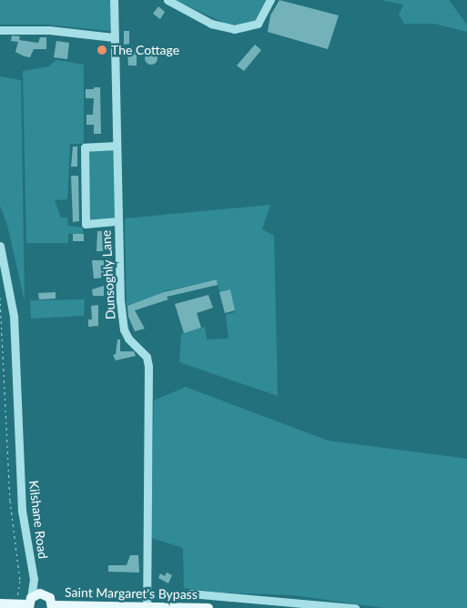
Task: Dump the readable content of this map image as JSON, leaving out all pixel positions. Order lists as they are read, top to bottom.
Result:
{
  "streets": {
    "main road": ["Saint Margaret's Bypass"],
    "street": ["Dunsoghly Lane", "Kilshane Road"]
  },
  "crossings": [
    ["Dunsoghly Lane", "Saint Margaret's Bypass"]
  ],
  "places": ["The Cottage"]
}
